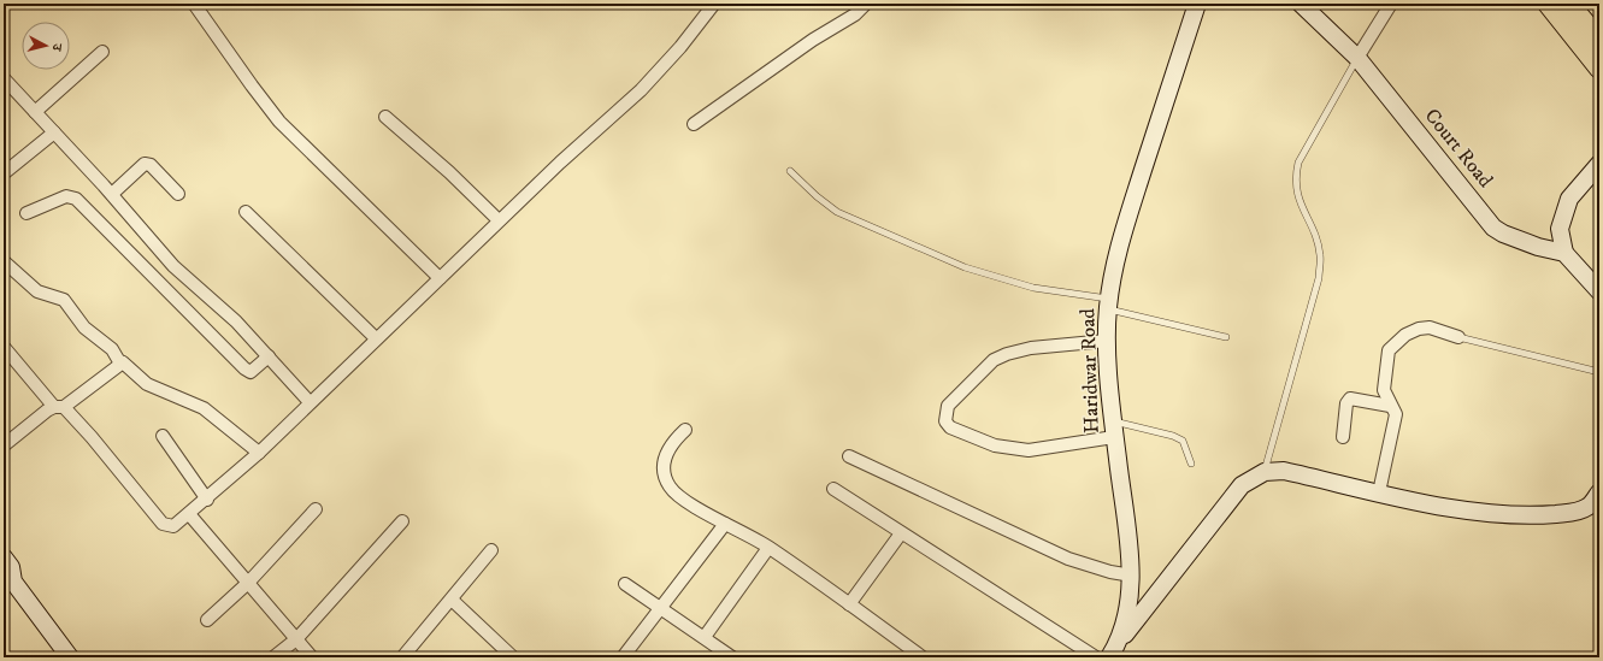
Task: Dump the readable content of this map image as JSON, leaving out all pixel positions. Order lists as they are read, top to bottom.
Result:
{
  "streets": {
    "street": ["Court Road", "Haridwar Road"]
  },
  "north": "right"
}
